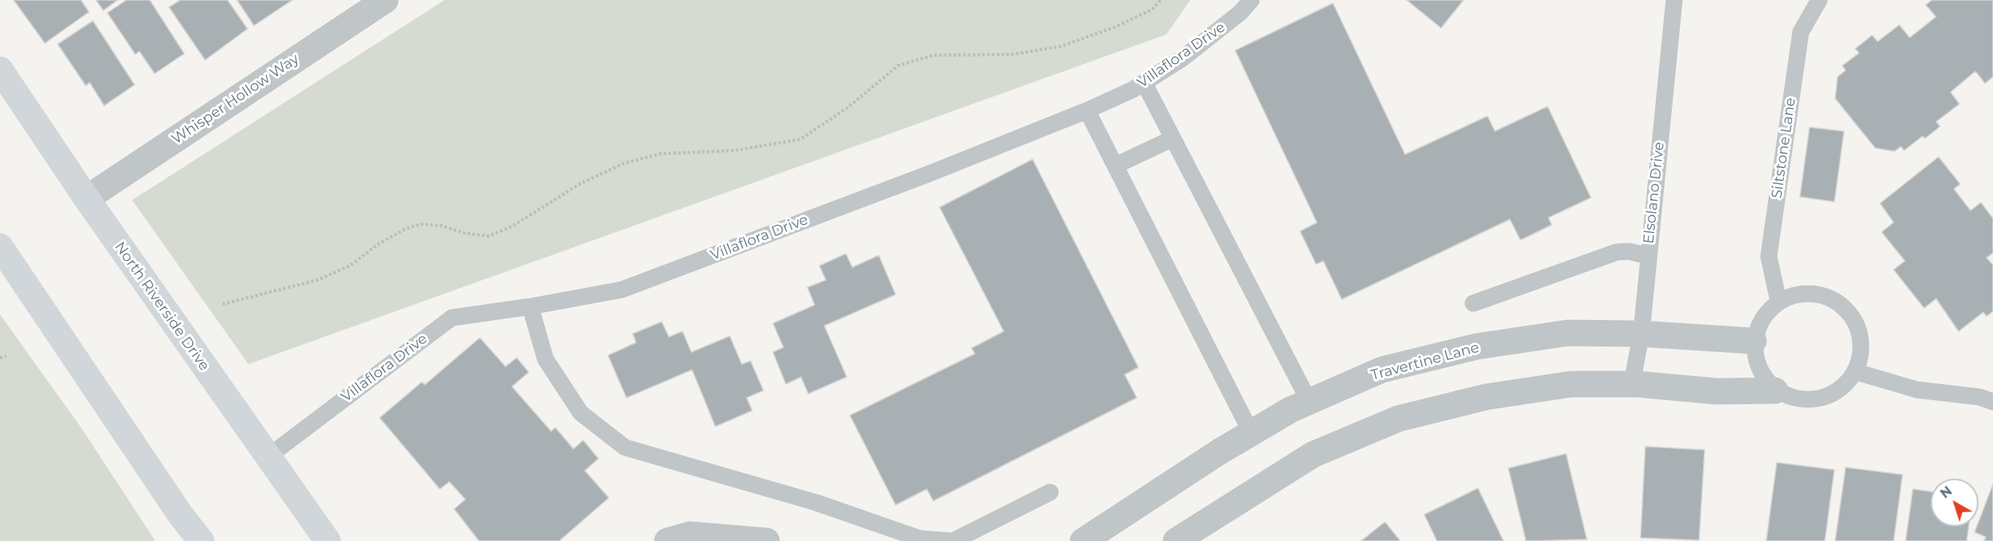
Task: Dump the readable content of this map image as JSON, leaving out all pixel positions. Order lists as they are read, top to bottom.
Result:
{
  "streets": {
    "main road": ["North Riverside Drive"],
    "street": ["Whisper Hollow Way", "Travertine Lane"],
    "lane": ["Villaflora Drive", "Siltstone Lane", "Elsolano Drive"]
  },
  "crossings": [
    ["Villaflora Drive", "North Riverside Drive"],
    ["Whisper Hollow Way", "North Riverside Drive"],
    ["Siltstone Lane", "Travertine Lane"],
    ["Elsolano Drive", "Travertine Lane"]
  ],
  "north": "top left"
}
